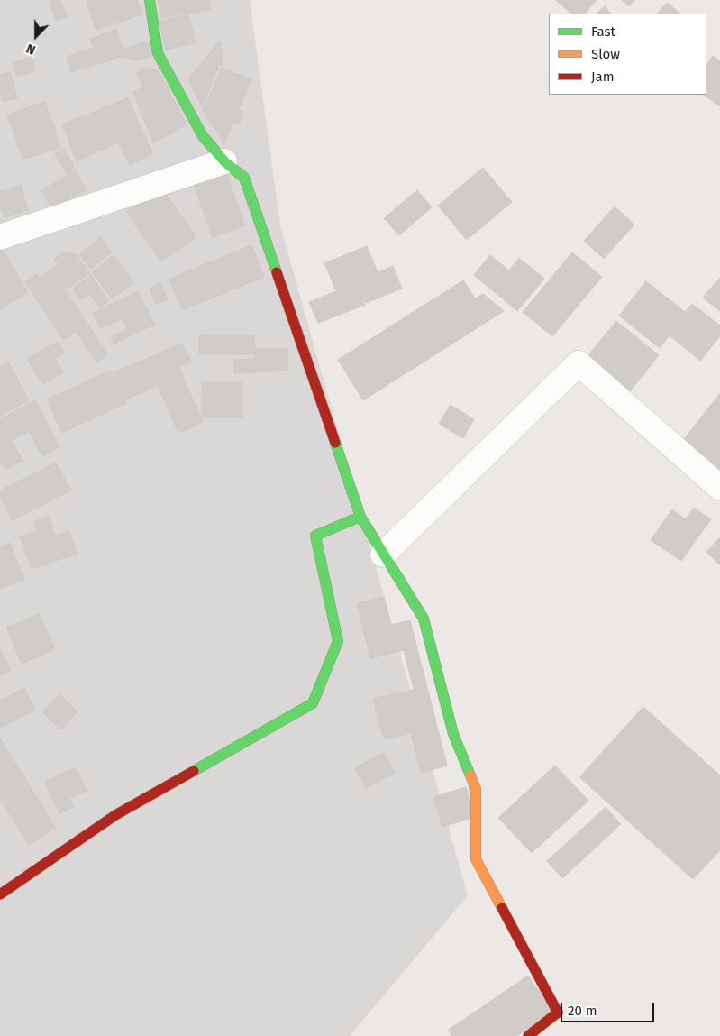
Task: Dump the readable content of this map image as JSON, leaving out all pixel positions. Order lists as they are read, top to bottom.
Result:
{
  "legend": ["Fast", "Slow", "Jam"],
  "scale_bar": "20 m",
  "north": "bottom"
}
